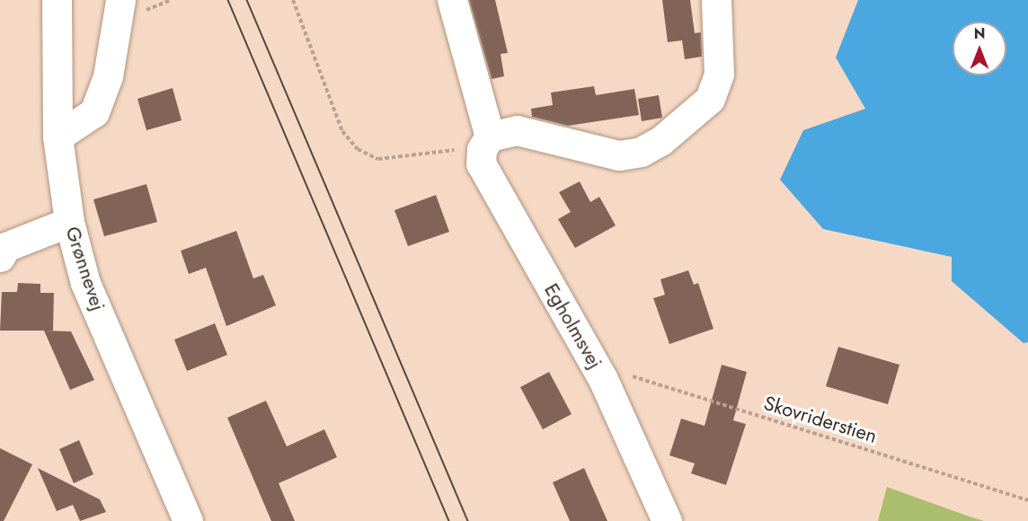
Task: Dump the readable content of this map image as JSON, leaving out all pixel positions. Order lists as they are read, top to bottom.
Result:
{
  "streets": {
    "street": ["Grønnevej", "Egholmsvej"],
    "path": ["Skovriderstien"]
  },
  "crossings": [
    ["Egholmsvej", "Skovriderstien"]
  ],
  "north": "top"
}
